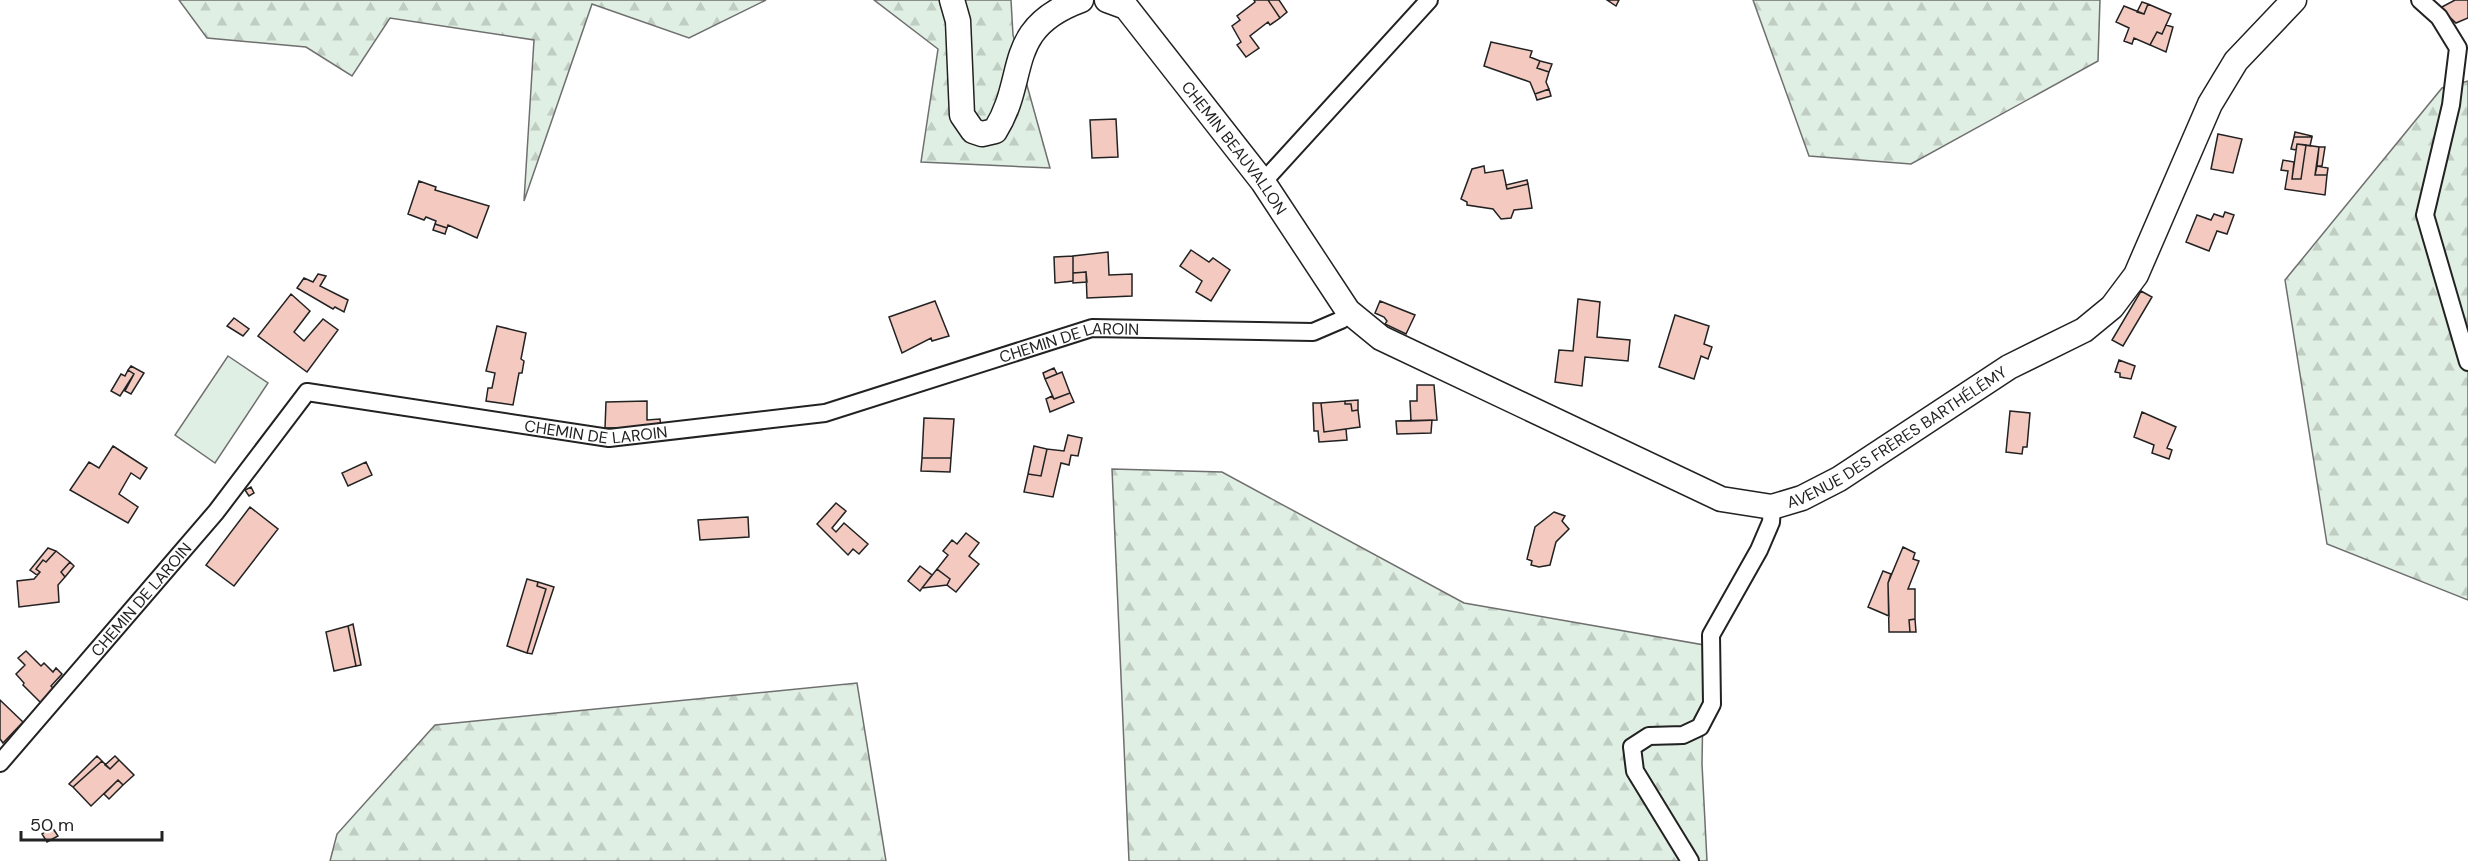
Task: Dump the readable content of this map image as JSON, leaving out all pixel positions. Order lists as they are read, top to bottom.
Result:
{
  "streets": {
    "street": ["CHEMIN BEAUVALLON", "CHEMIN DE LAROIN", "AVENUE DES FRÈRES BARTHÉLÉMY"]
  },
  "crossings": [
    ["CHEMIN BEAUVALLON", "CHEMIN DE LAROIN"],
    ["CHEMIN BEAUVALLON", "AVENUE DES FRÈRES BARTHÉLÉMY"],
    ["CHEMIN DE LAROIN", "AVENUE DES FRÈRES BARTHÉLÉMY"]
  ],
  "scale_bar": "50 m"
}
